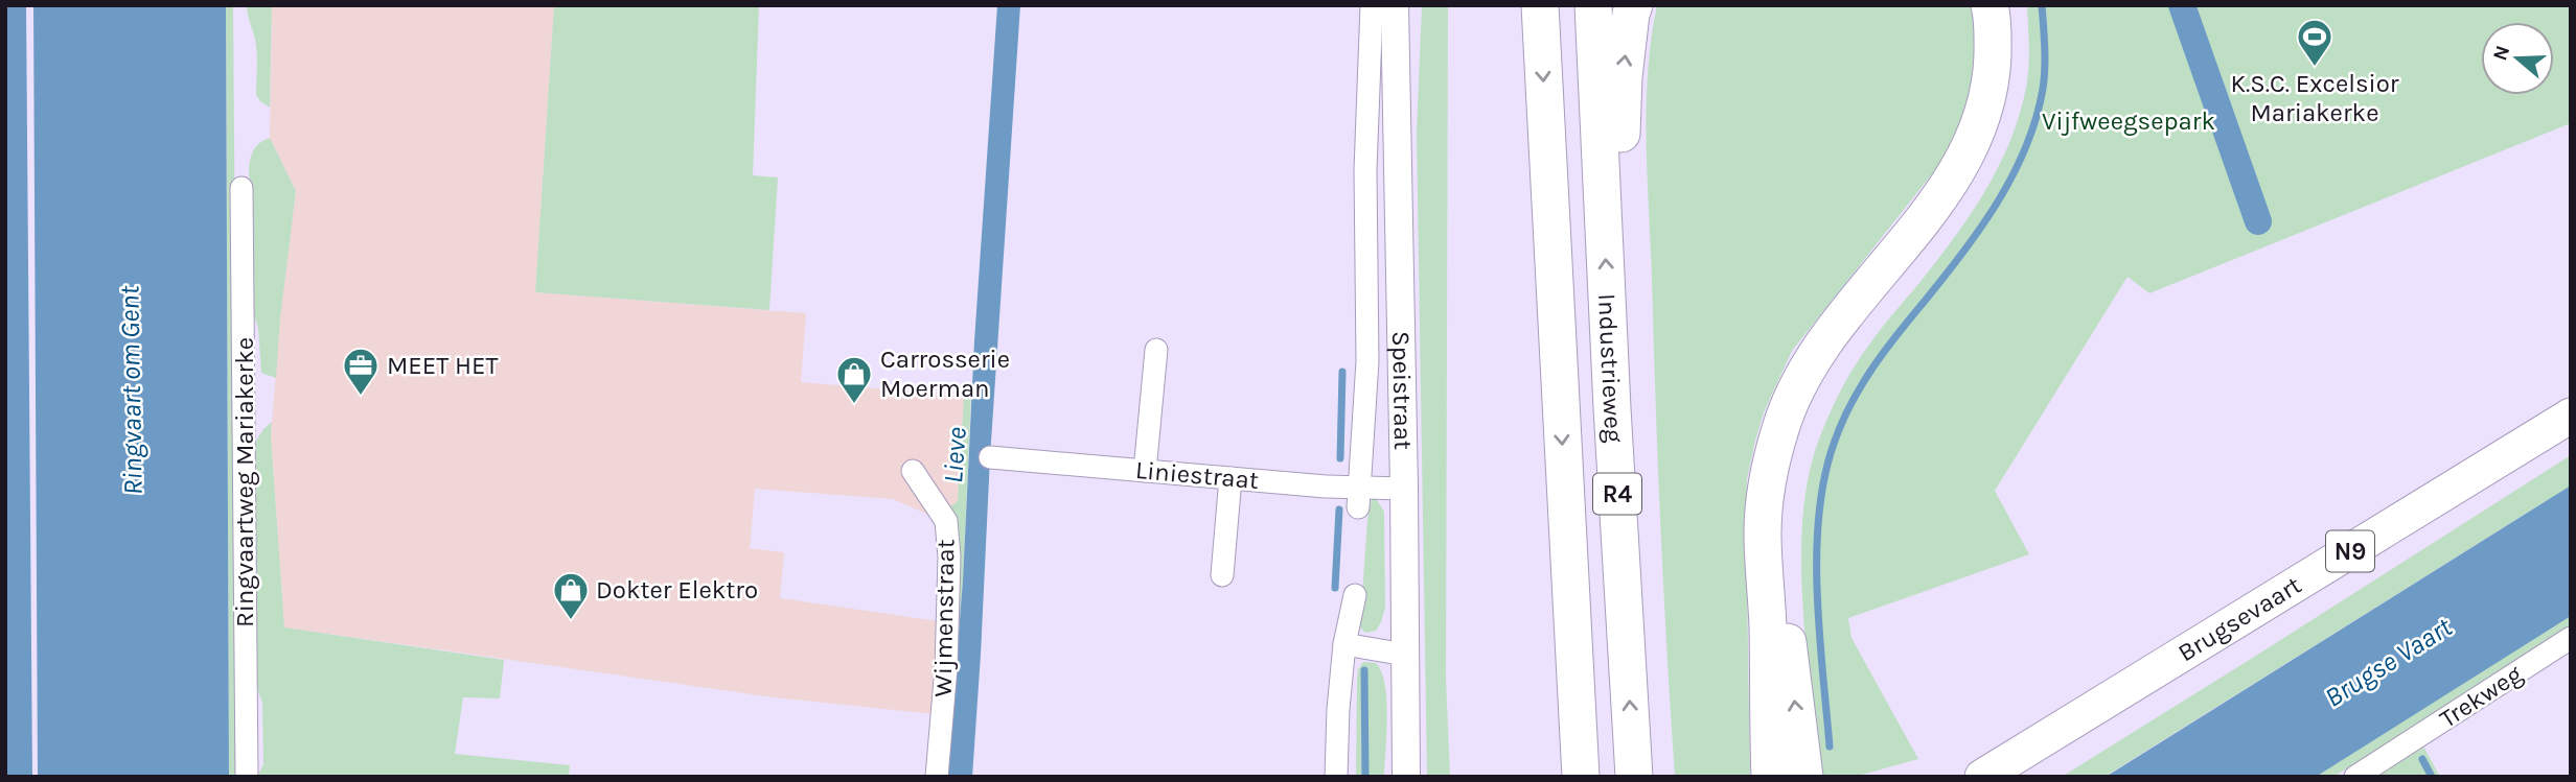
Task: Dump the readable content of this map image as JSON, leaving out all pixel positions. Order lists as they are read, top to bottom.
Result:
{
  "streets": {
    "highway": ["Industrieweg", "R4"],
    "main road": ["N9", "Brugsevaart"],
    "street": [
      "Speistraat",
      "Liniestraat",
      "Ringvaartweg Mariakerke",
      "Wijmenstraat",
      "Trekweg"
    ]
  },
  "crossings": [
    ["Speistraat", "Liniestraat"]
  ],
  "water": ["Ringvaart om Gent", "Lieve", "Brugse Vaart"],
  "parks": ["Vijfweegsepark"],
  "places": {
    "sports": ["K.S.C. Excelsior Mariakerke"],
    "office": ["MEET HET"],
    "shop": ["Carrosserie Moerman", "Dokter Elektro"]
  },
  "north": "left"
}
